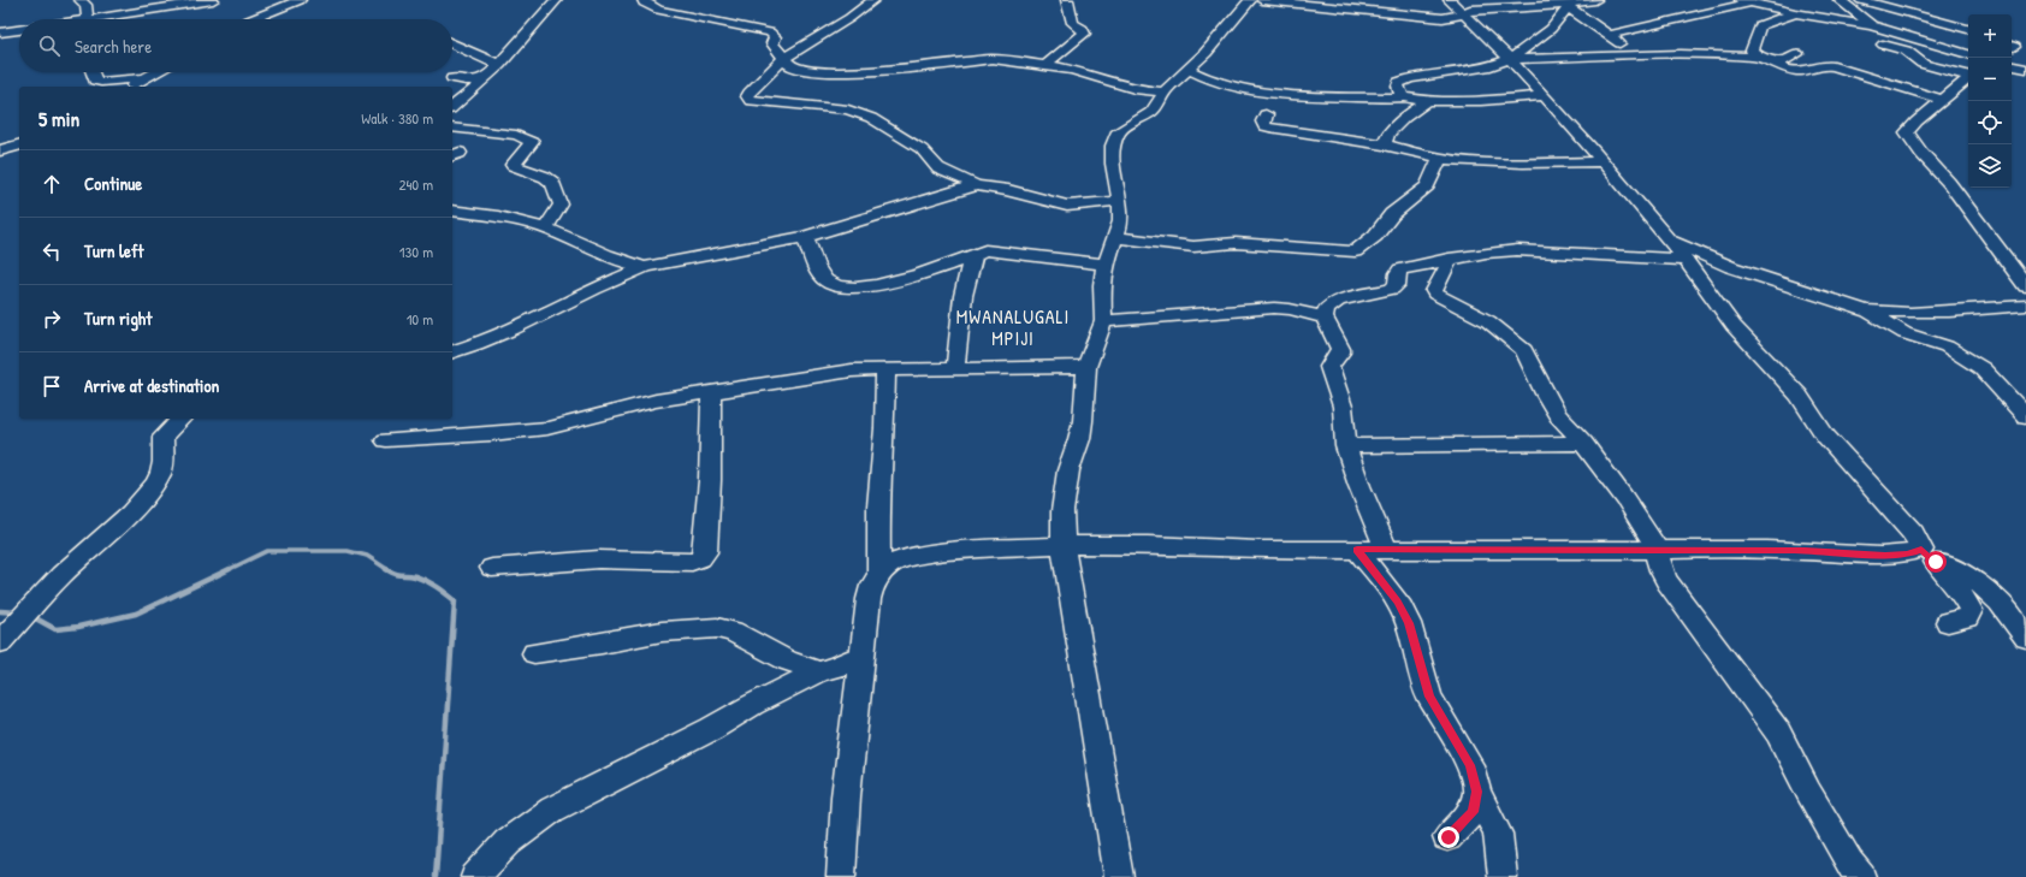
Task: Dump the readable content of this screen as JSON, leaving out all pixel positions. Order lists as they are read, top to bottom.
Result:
{
  "districts": ["MWANALUGALI MPIJI"],
  "page": {
    "map_buttons": ["+", "−"],
    "search": "Search here",
    "heading": ["5 min", "Walk · 380 m"],
    "list": [
      ["Continue", "240 m"],
      ["Turn left", "130 m"],
      ["Turn right", "10 m"],
      "Arrive at destination"
    ]
  }
}
